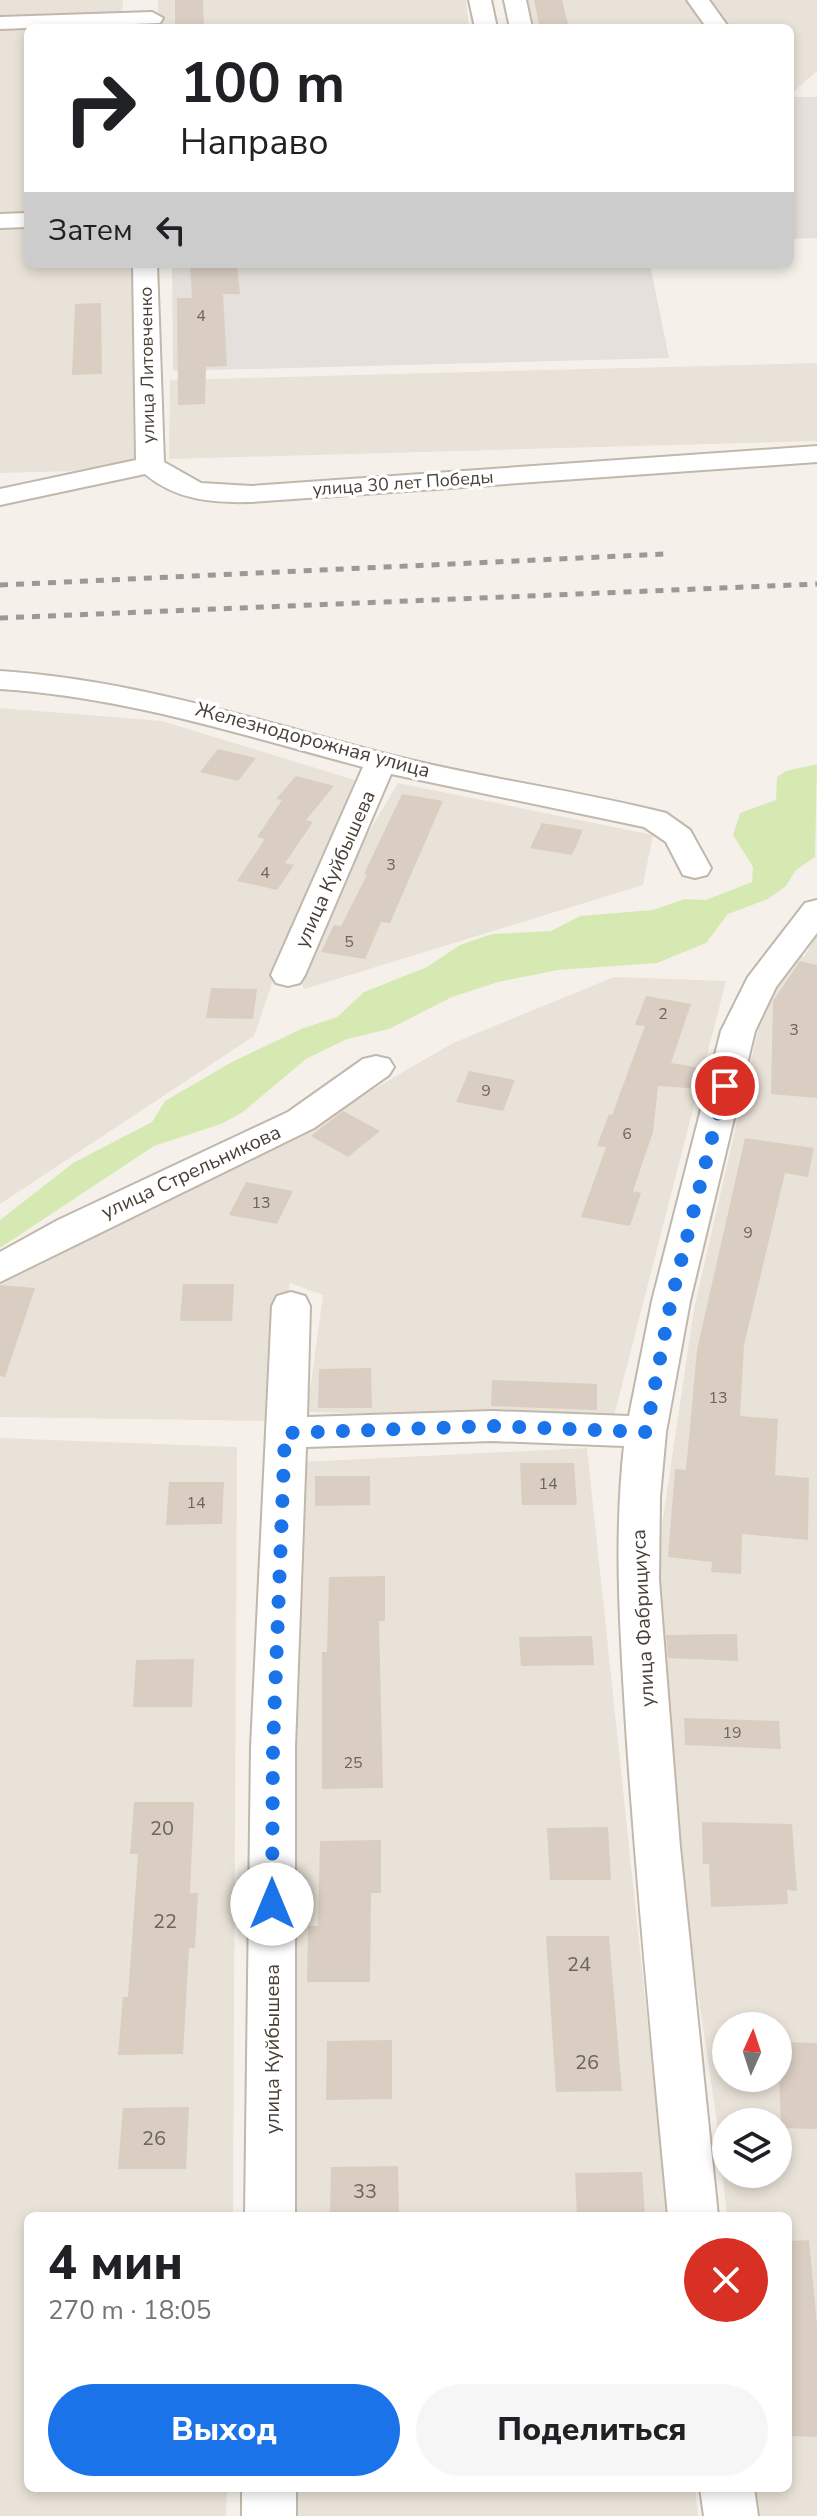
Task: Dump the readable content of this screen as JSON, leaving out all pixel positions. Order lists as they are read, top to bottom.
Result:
{
  "streets": {
    "street": [
      "улица Литовченко",
      "улица 30 лет Победы",
      "Железнодорожная улица",
      "улица Куйбышева",
      "улица Стрельникова",
      "улица Фабрициуса"
    ]
  },
  "crossings": [
    ["улица Литовченко", "улица 30 лет Победы"],
    ["Железнодорожная улица", "улица Куйбышева"]
  ],
  "house_numbers": [
    "4",
    "3",
    "4",
    "5",
    "2",
    "3",
    "9",
    "6",
    "13",
    "9",
    "13",
    "14",
    "14",
    "19",
    "25",
    "20",
    "22",
    "24",
    "26",
    "26",
    "33"
  ],
  "north": "top",
  "page": {
    "turn": ["100 m", "Направо"],
    "then": "Затем",
    "heading": ["4 мин", "270 m · 18:05"],
    "buttons": ["Выход", "Поделиться"]
  }
}
